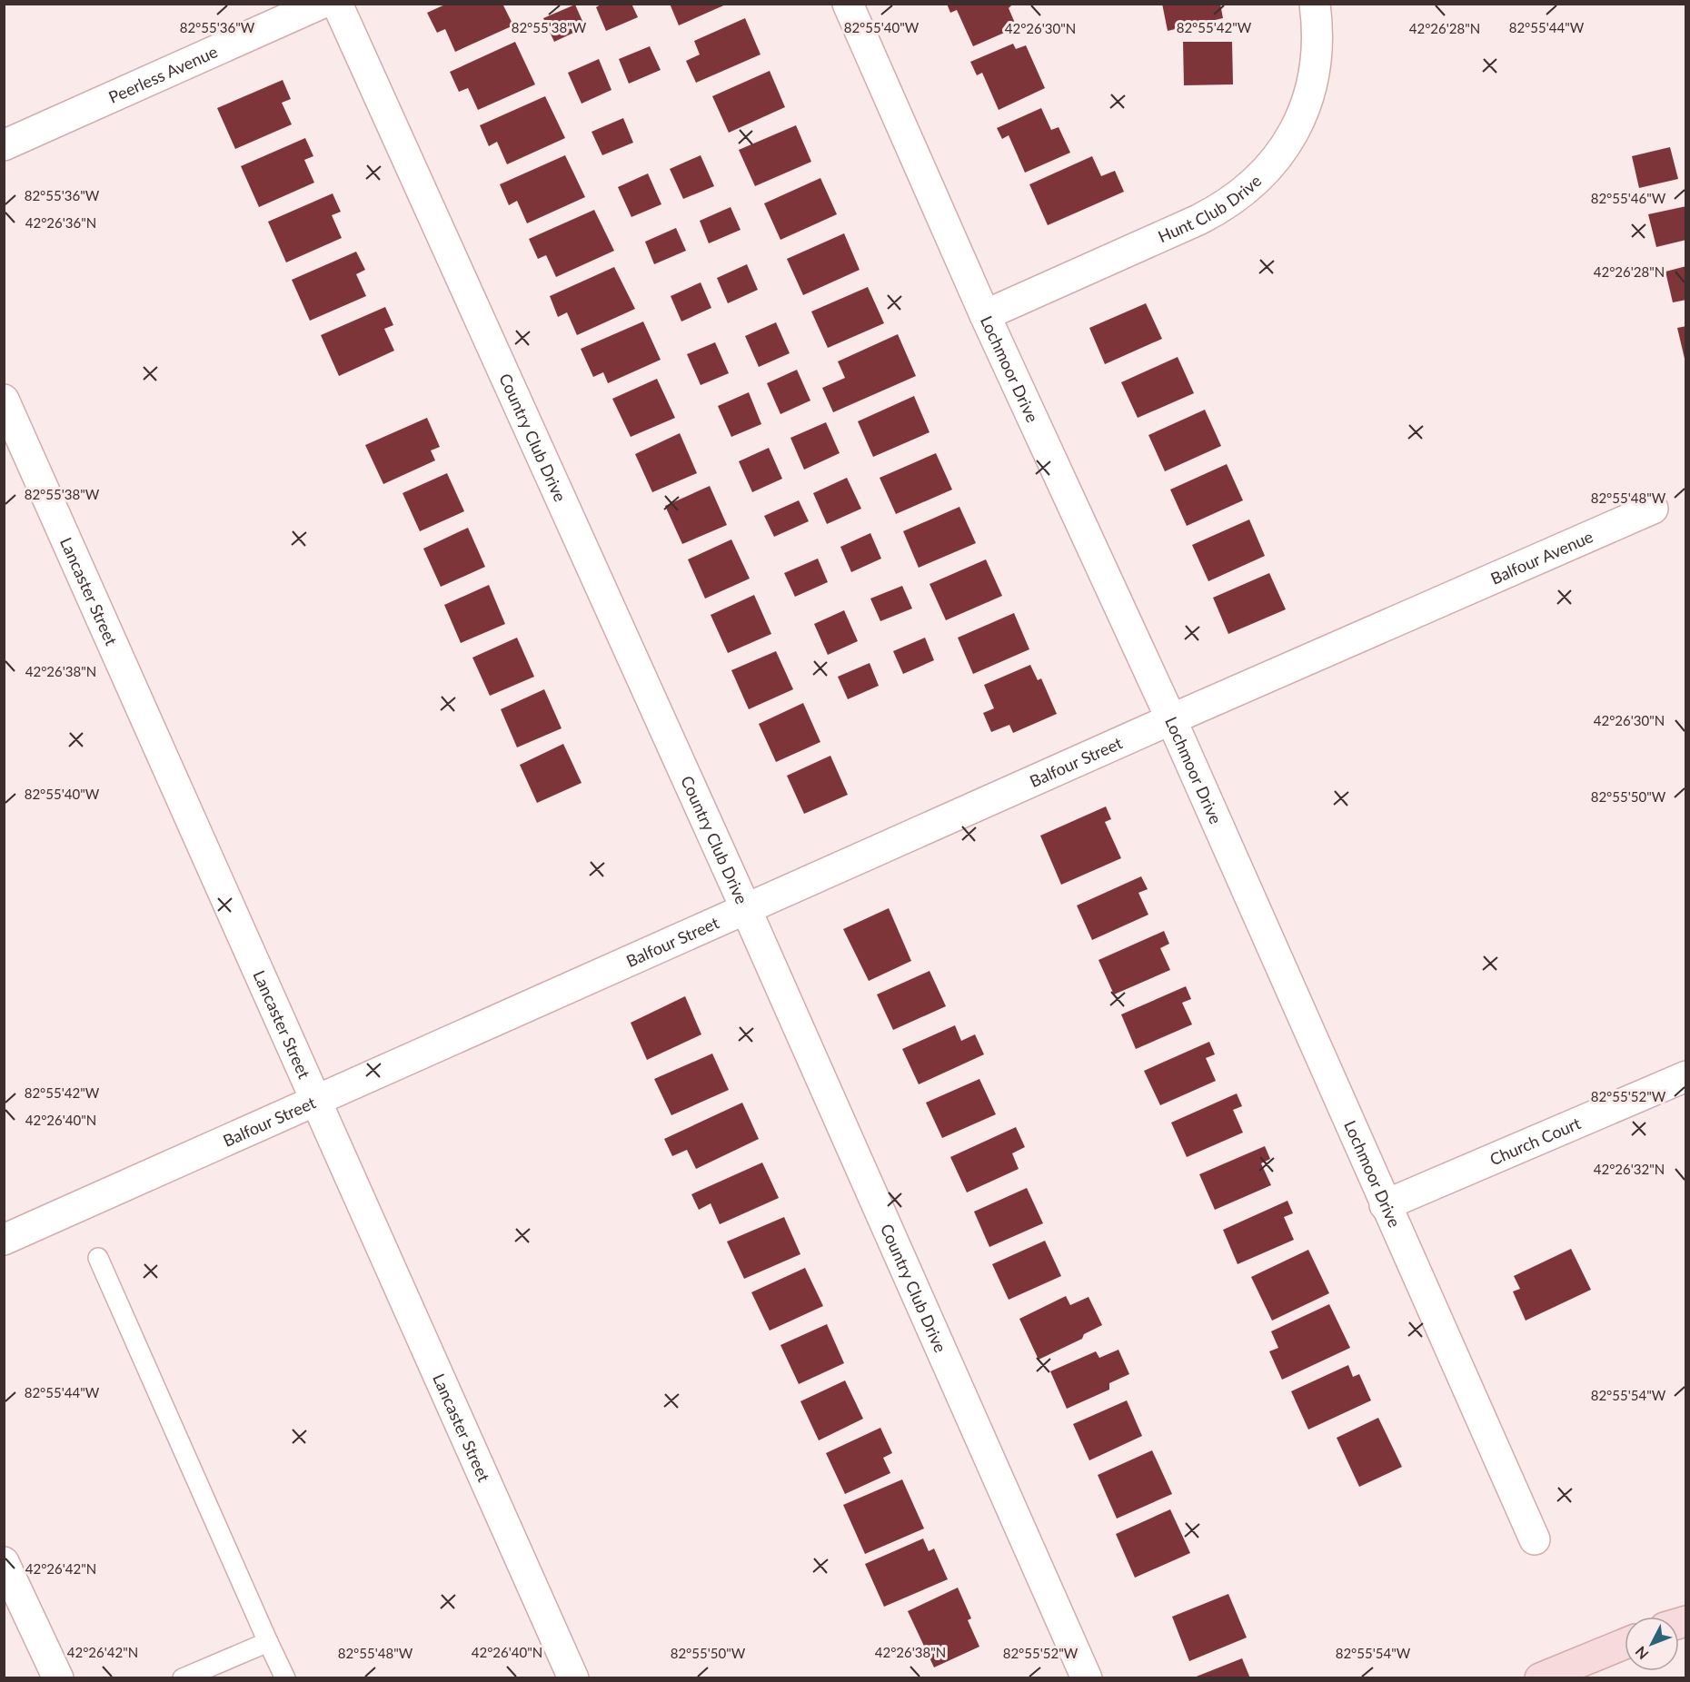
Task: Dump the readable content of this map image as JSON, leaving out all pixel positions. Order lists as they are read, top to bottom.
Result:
{
  "streets": {
    "street": [
      "Peerless Avenue",
      "Hunt Club Drive",
      "Lochmoor Drive",
      "Country Club Drive",
      "Balfour Avenue",
      "Lancaster Street",
      "Balfour Street",
      "Church Court"
    ]
  },
  "crossings": [
    ["Hunt Club Drive", "Lochmoor Drive"],
    ["Lochmoor Drive", "Balfour Street"],
    ["Lochmoor Drive", "Church Court"],
    ["Country Club Drive", "Balfour Street"],
    ["Balfour Avenue", "Balfour Street"],
    ["Lancaster Street", "Balfour Street"]
  ],
  "north": "bottom left",
  "coordinates": [
    "82°55'36\"W",
    "82°55'38\"W",
    "82°55'40\"W",
    "82°55'42\"W",
    "82°55'44\"W",
    "42°26'30\"N",
    "42°26'28\"N",
    "82°55'46\"W",
    "42°26'36\"N",
    "82°55'48\"W",
    "42°26'38\"N",
    "82°55'50\"W",
    "82°55'52\"W",
    "42°26'40\"N",
    "42°26'32\"N",
    "82°55'54\"W",
    "42°26'42\"N"
  ]
}
